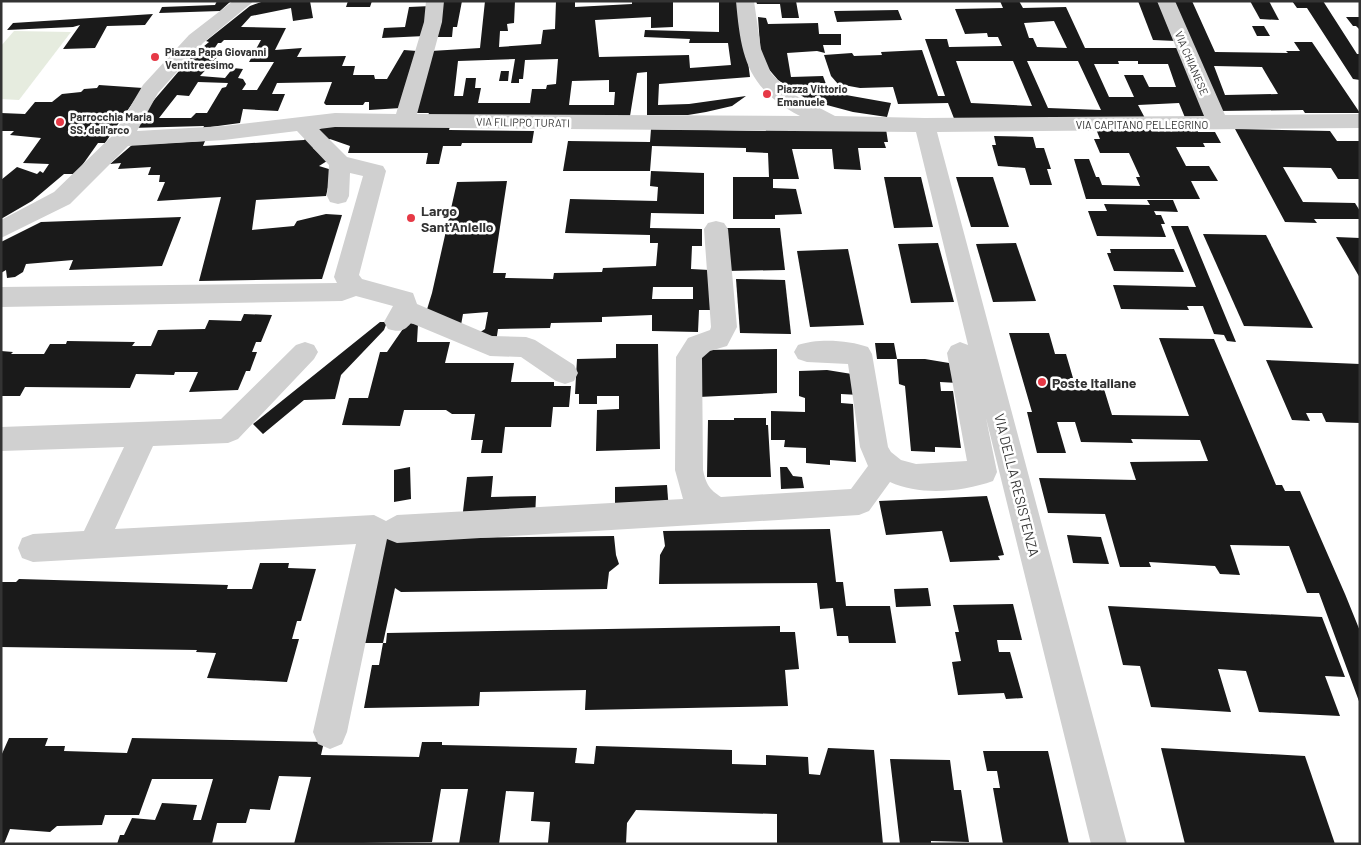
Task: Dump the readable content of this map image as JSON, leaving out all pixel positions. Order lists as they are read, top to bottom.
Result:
{
  "streets": {
    "street": [
      "VIA CHIANESE",
      "VIA FILIPPO TURATI",
      "VIA CAPITANO PELLEGRINO",
      "VIA DELLA RESISTENZA"
    ]
  },
  "crossings": [
    ["VIA CHIANESE", "VIA CAPITANO PELLEGRINO"],
    ["VIA FILIPPO TURATI", "VIA CAPITANO PELLEGRINO"],
    ["VIA FILIPPO TURATI", "VIA DELLA RESISTENZA"],
    ["VIA CAPITANO PELLEGRINO", "VIA DELLA RESISTENZA"]
  ],
  "places": [
    "Piazza Papa Giovanni Ventitreesimo",
    "Piazza Vittorio Emanuele",
    "Parrocchia Maria SS. dell'arco",
    "Largo Sant'Aniello",
    "Poste Italiane"
  ]
}
